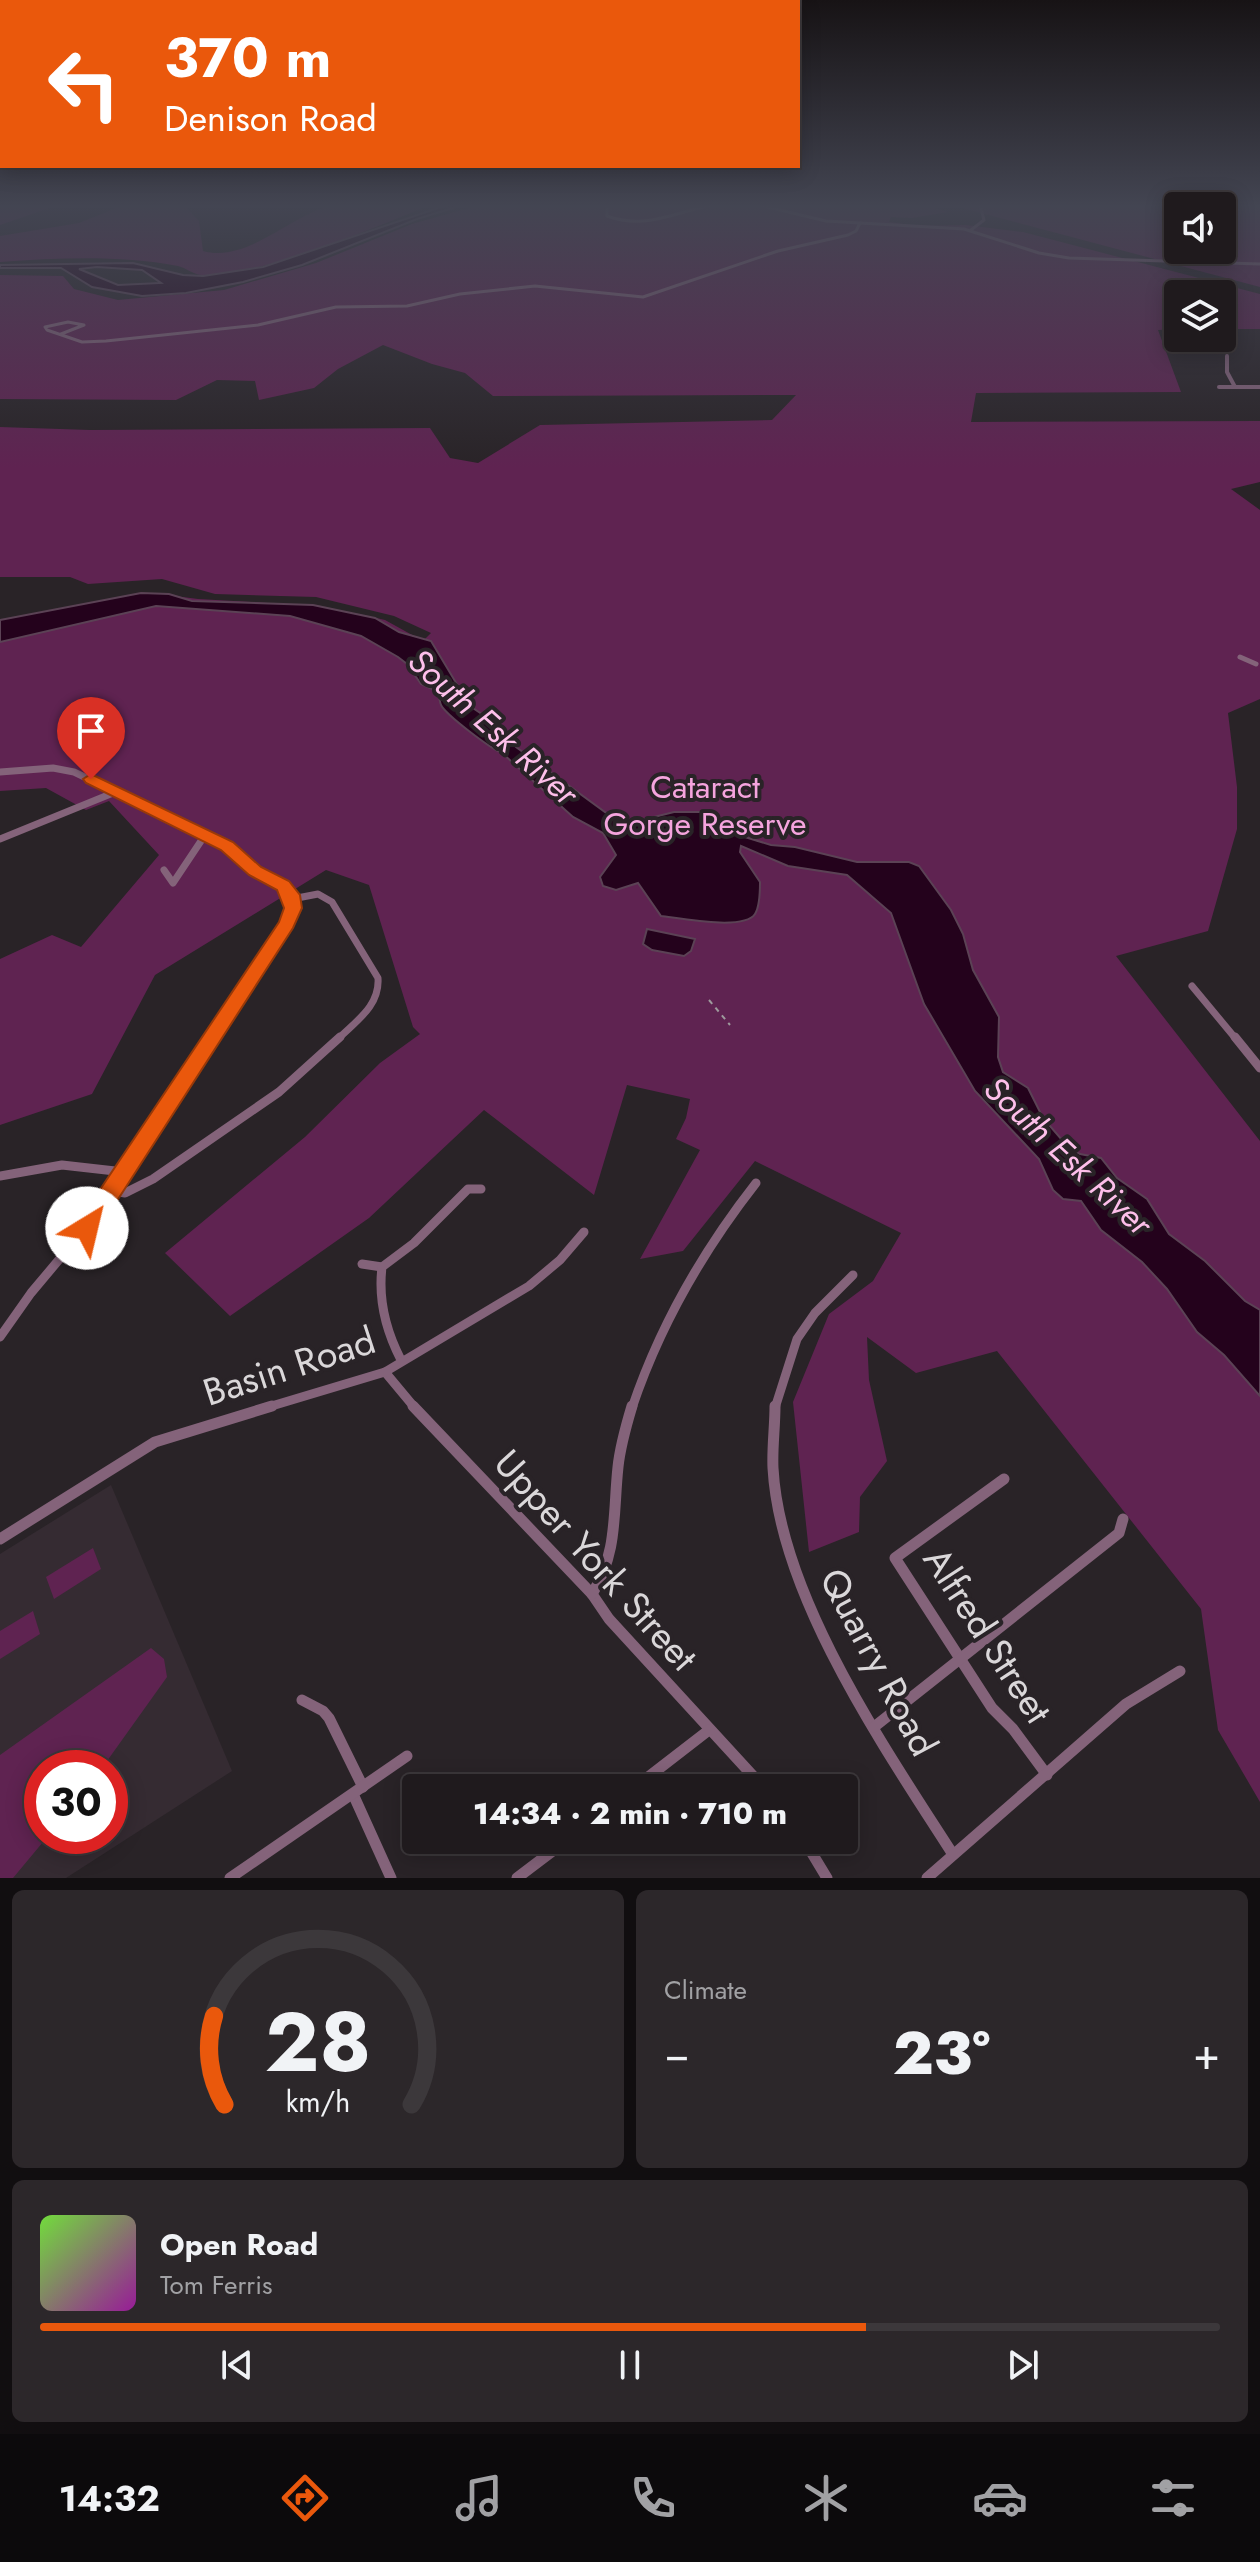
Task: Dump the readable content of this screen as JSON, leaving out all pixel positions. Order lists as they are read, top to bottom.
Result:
{
  "streets": {
    "street": [
      "Basin Road",
      "Upper York Street",
      "Alfred Street",
      "Quarry Road"
    ]
  },
  "crossings": [
    ["Basin Road", "Upper York Street"]
  ],
  "water": ["South Esk River"],
  "parks": ["Cataract Gorge Reserve"],
  "page": {
    "turn": ["370 m", "Denison Road"],
    "limit": "30",
    "trip": "14:34 · 2 min · 710 m",
    "tile": "Climate",
    "heat": ["−", "23°", "+"],
    "song": ["Open Road", "Tom Ferris"],
    "tabs": "14:32",
    "gauge": ["28", "km/h"]
  }
}
